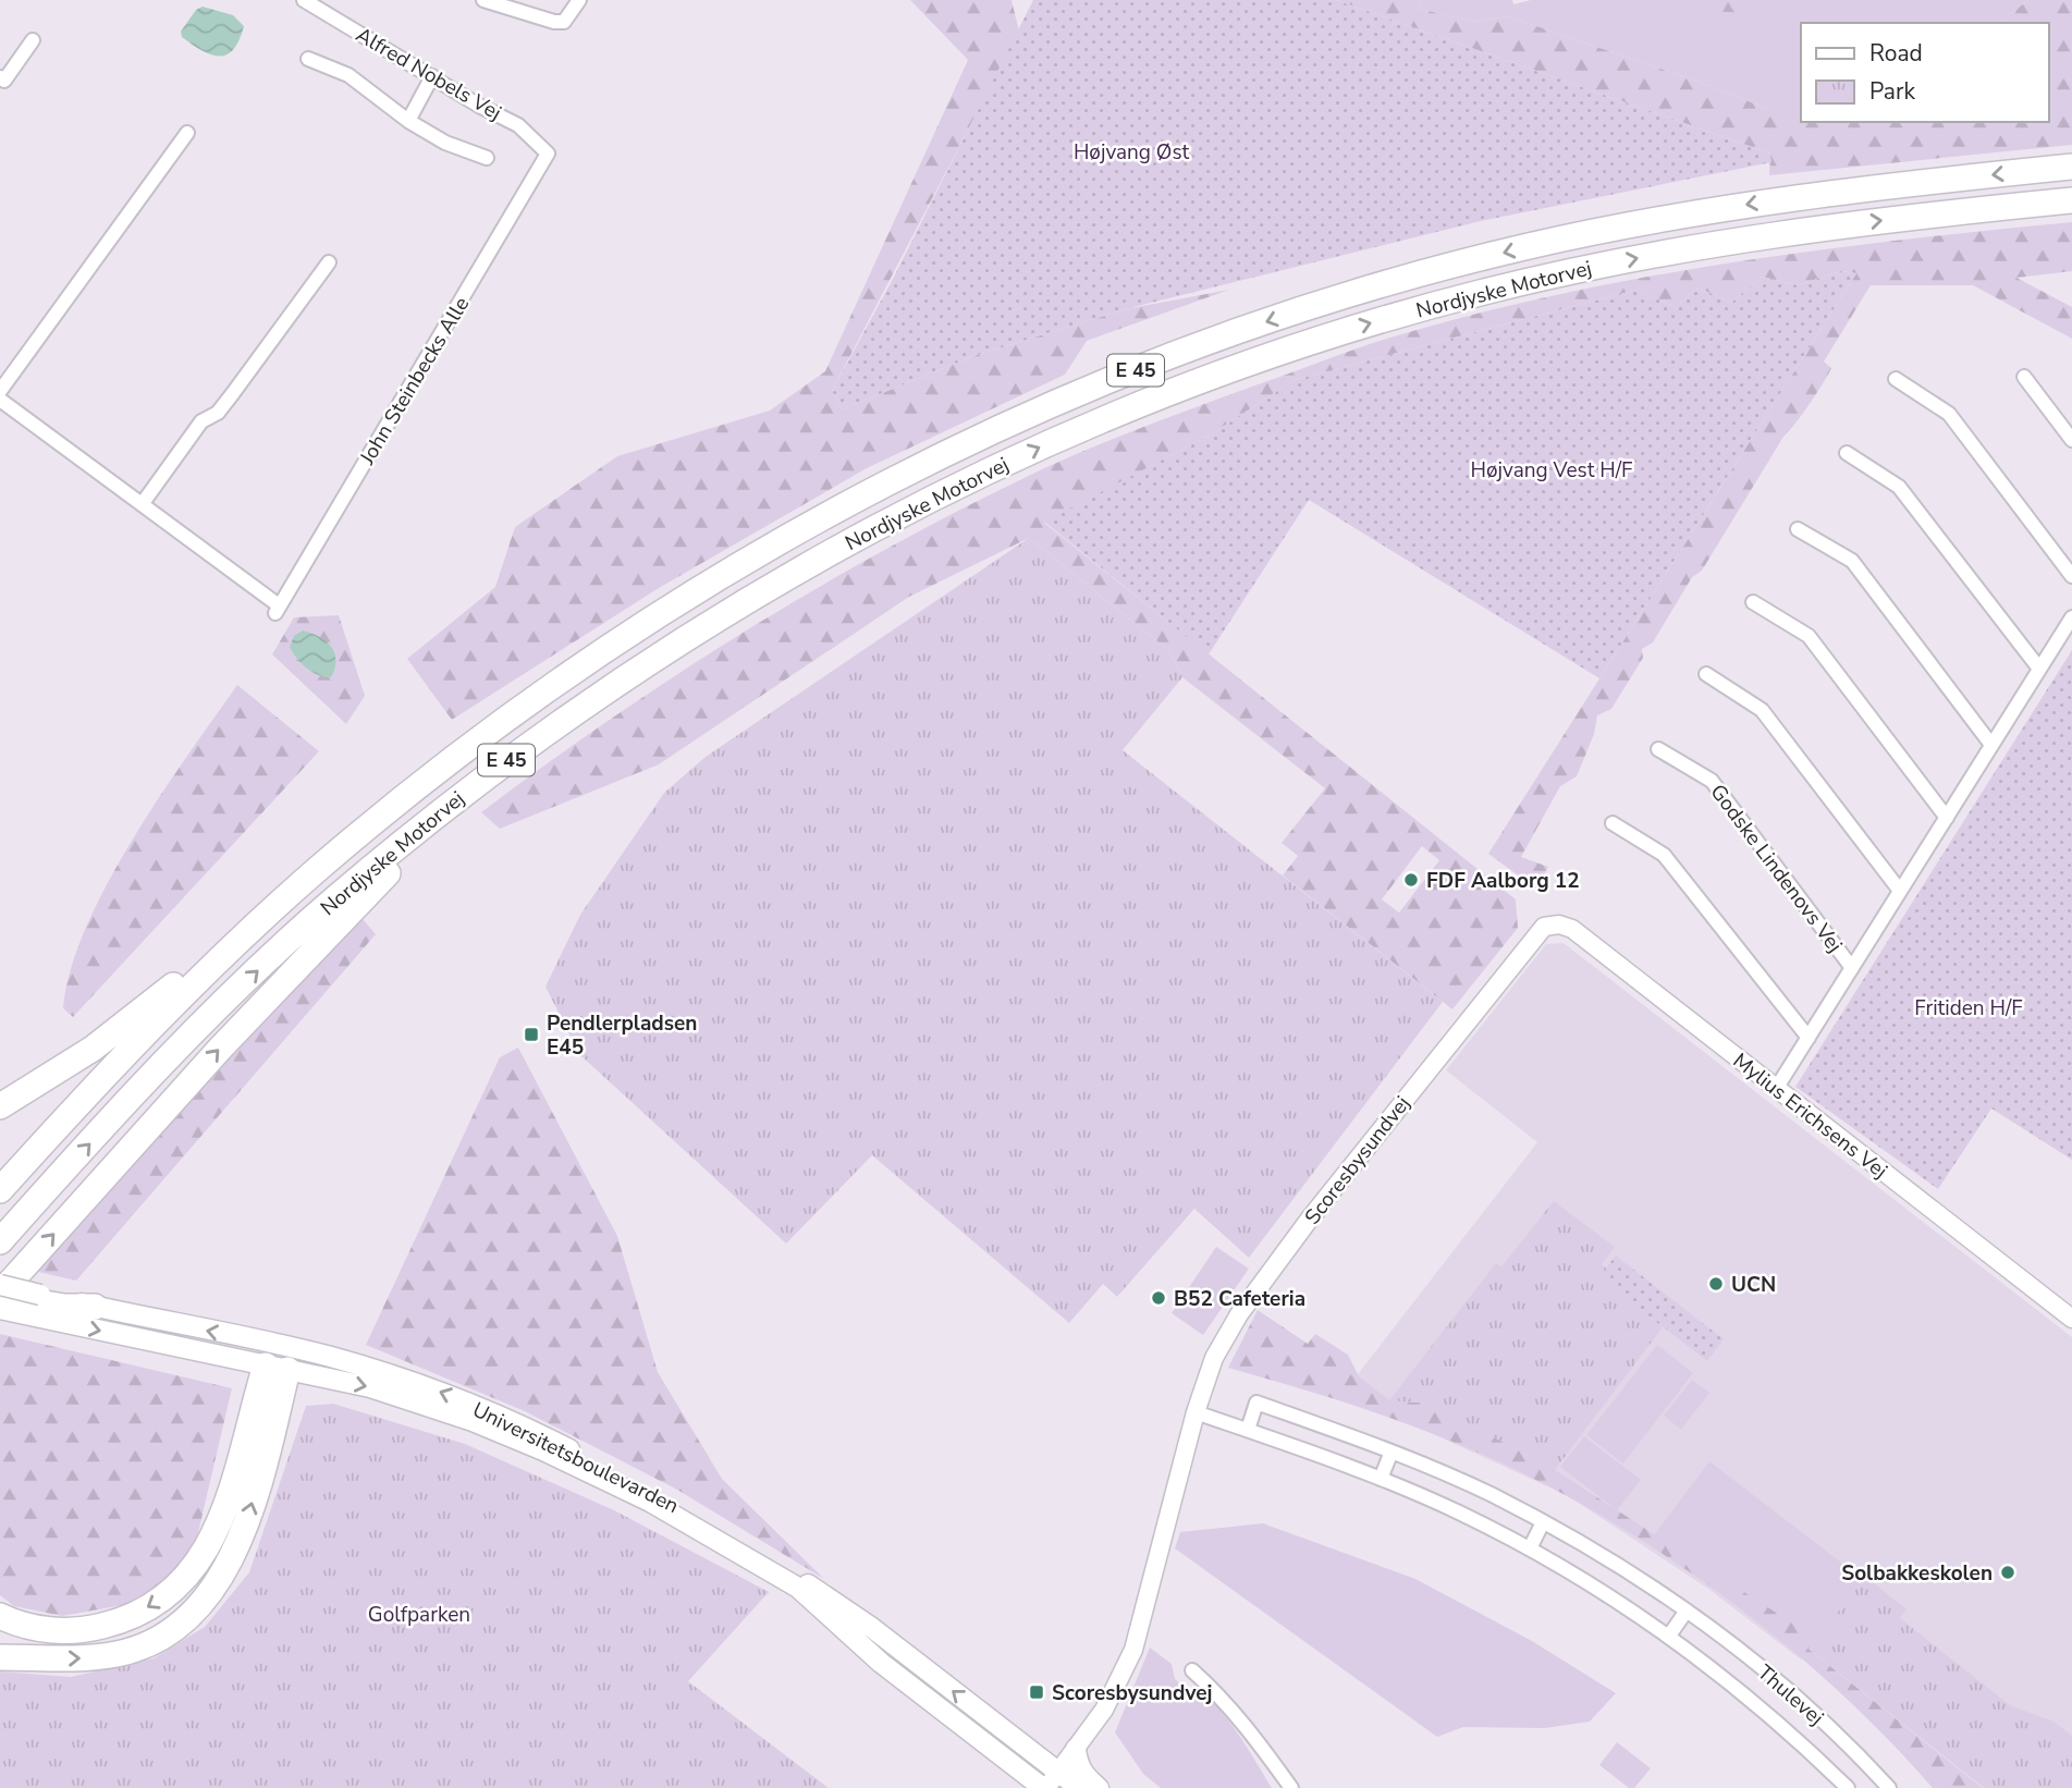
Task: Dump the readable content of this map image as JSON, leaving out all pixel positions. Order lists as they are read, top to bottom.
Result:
{
  "streets": {
    "highway": ["Nordjyske Motorvej", "E 45"],
    "main road": ["Universitetsboulevarden"],
    "street": [
      "Alfred Nobels Vej",
      "John Steinbecks Alle",
      "Godske Lindenovs Vej",
      "Mylius Erichsens Vej",
      "Scoresbysundvej",
      "Thulevej"
    ]
  },
  "crossings": [
    ["Alfred Nobels Vej", "John Steinbecks Alle"],
    ["Godske Lindenovs Vej", "Mylius Erichsens Vej"],
    ["Mylius Erichsens Vej", "Scoresbysundvej"],
    ["Scoresbysundvej", "Universitetsboulevarden"],
    ["Scoresbysundvej", "Thulevej"]
  ],
  "parks": [
    "Højvang Øst",
    "Højvang Vest H/F",
    "Fritiden H/F",
    "Golfparken"
  ],
  "places": {
    "other": [
      "FDF Aalborg 12",
      "UCN",
      "B52 Cafeteria",
      "Solbakkeskolen"
    ],
    "transit": ["Pendlerpladsen E45", "Scoresbysundvej"]
  },
  "legend": ["Road", "Park"]
}
